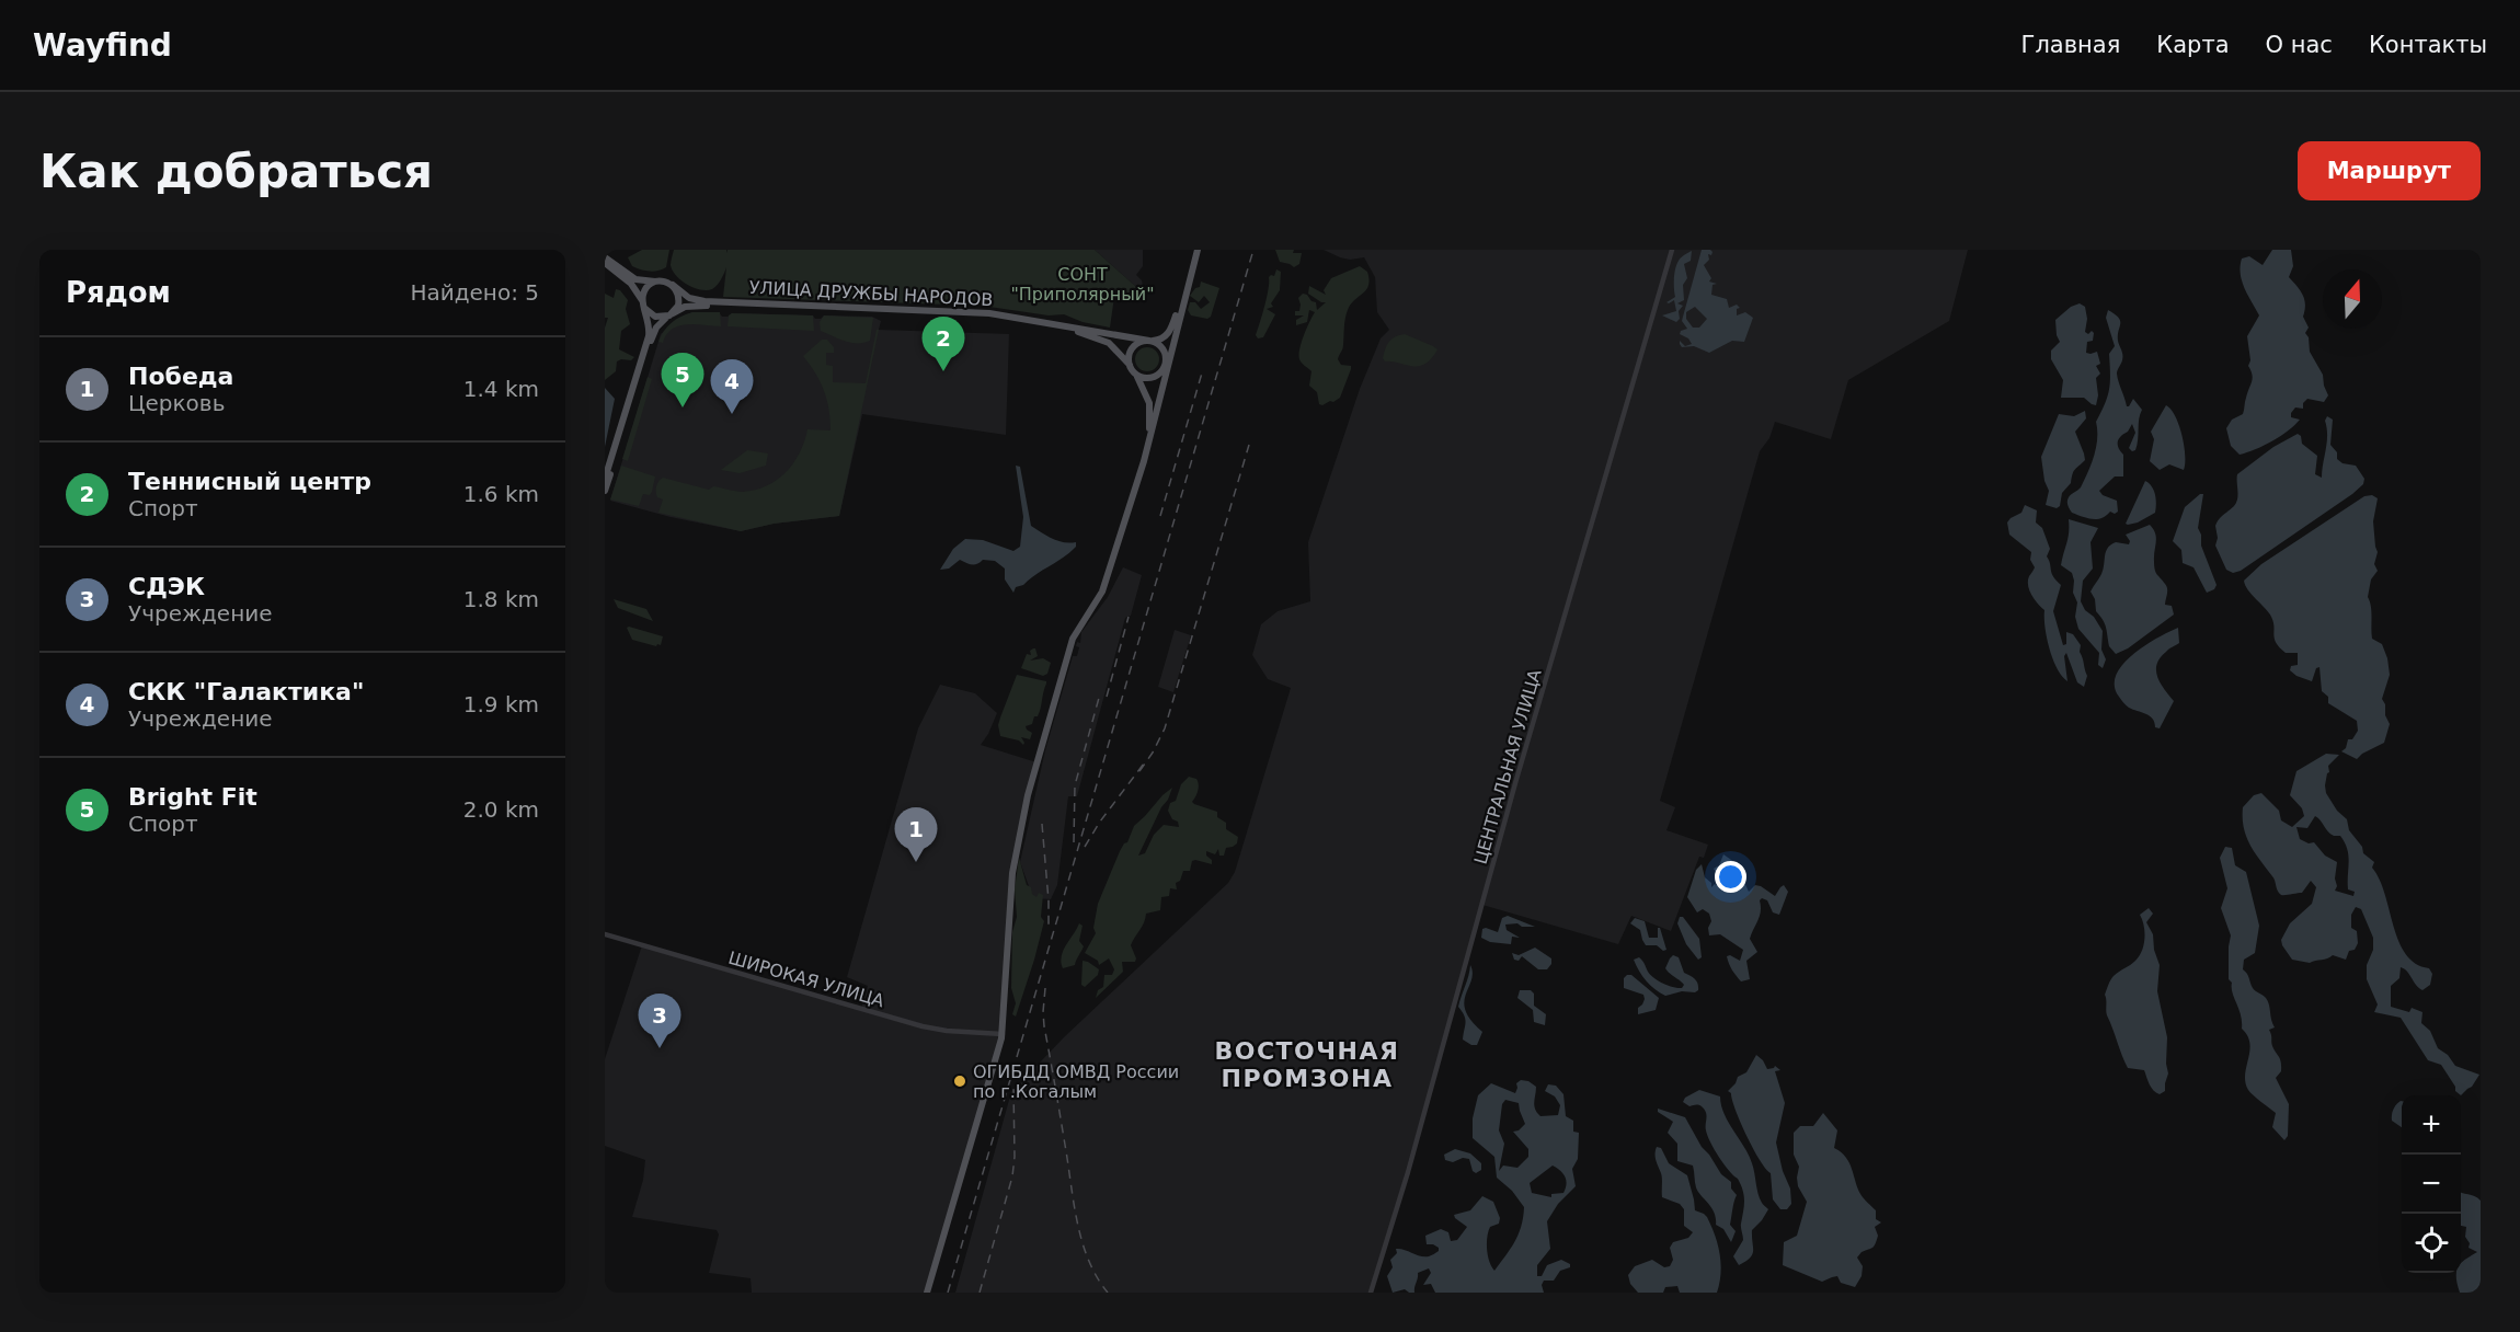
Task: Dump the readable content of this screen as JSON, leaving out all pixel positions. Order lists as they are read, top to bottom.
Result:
{
  "streets": {
    "main road": ["УЛИЦА ДРУЖБЫ НАРОДОВ"],
    "street": ["ЦЕНТРАЛЬНАЯ УЛИЦА", "ШИРОКАЯ УЛИЦА"]
  },
  "districts": ["ВОСТОЧНАЯ ПРОМЗОНА"],
  "parks": ["СОНТ \"Приполярный\""],
  "places": ["ОГИБДД ОМВД России по г.Когалым"],
  "north": "top",
  "page": {
    "header": "Wayfind",
    "nav": [
      "Главная",
      "Карта",
      "О нас",
      "Контакты"
    ],
    "buttons": "Маршрут",
    "title": "Как добраться",
    "heading": ["Рядом", "Найдено: 5"],
    "pins": [
      "2",
      "5",
      "4",
      "1",
      "3"
    ],
    "list": [
      {
        "mark": "1",
        "name": "Победа",
        "note": "Церковь",
        "value": "1.4 km"
      },
      {
        "mark": "2",
        "name": "Теннисный центр",
        "note": "Спорт",
        "value": "1.6 km"
      },
      {
        "mark": "3",
        "name": "СДЭК",
        "note": "Учреждение",
        "value": "1.8 km"
      },
      {
        "mark": "4",
        "name": "СКК \"Галактика\"",
        "note": "Учреждение",
        "value": "1.9 km"
      },
      {
        "mark": "5",
        "name": "Bright Fit",
        "note": "Спорт",
        "value": "2.0 km"
      }
    ],
    "map_buttons": ["+", "−"]
  }
}
